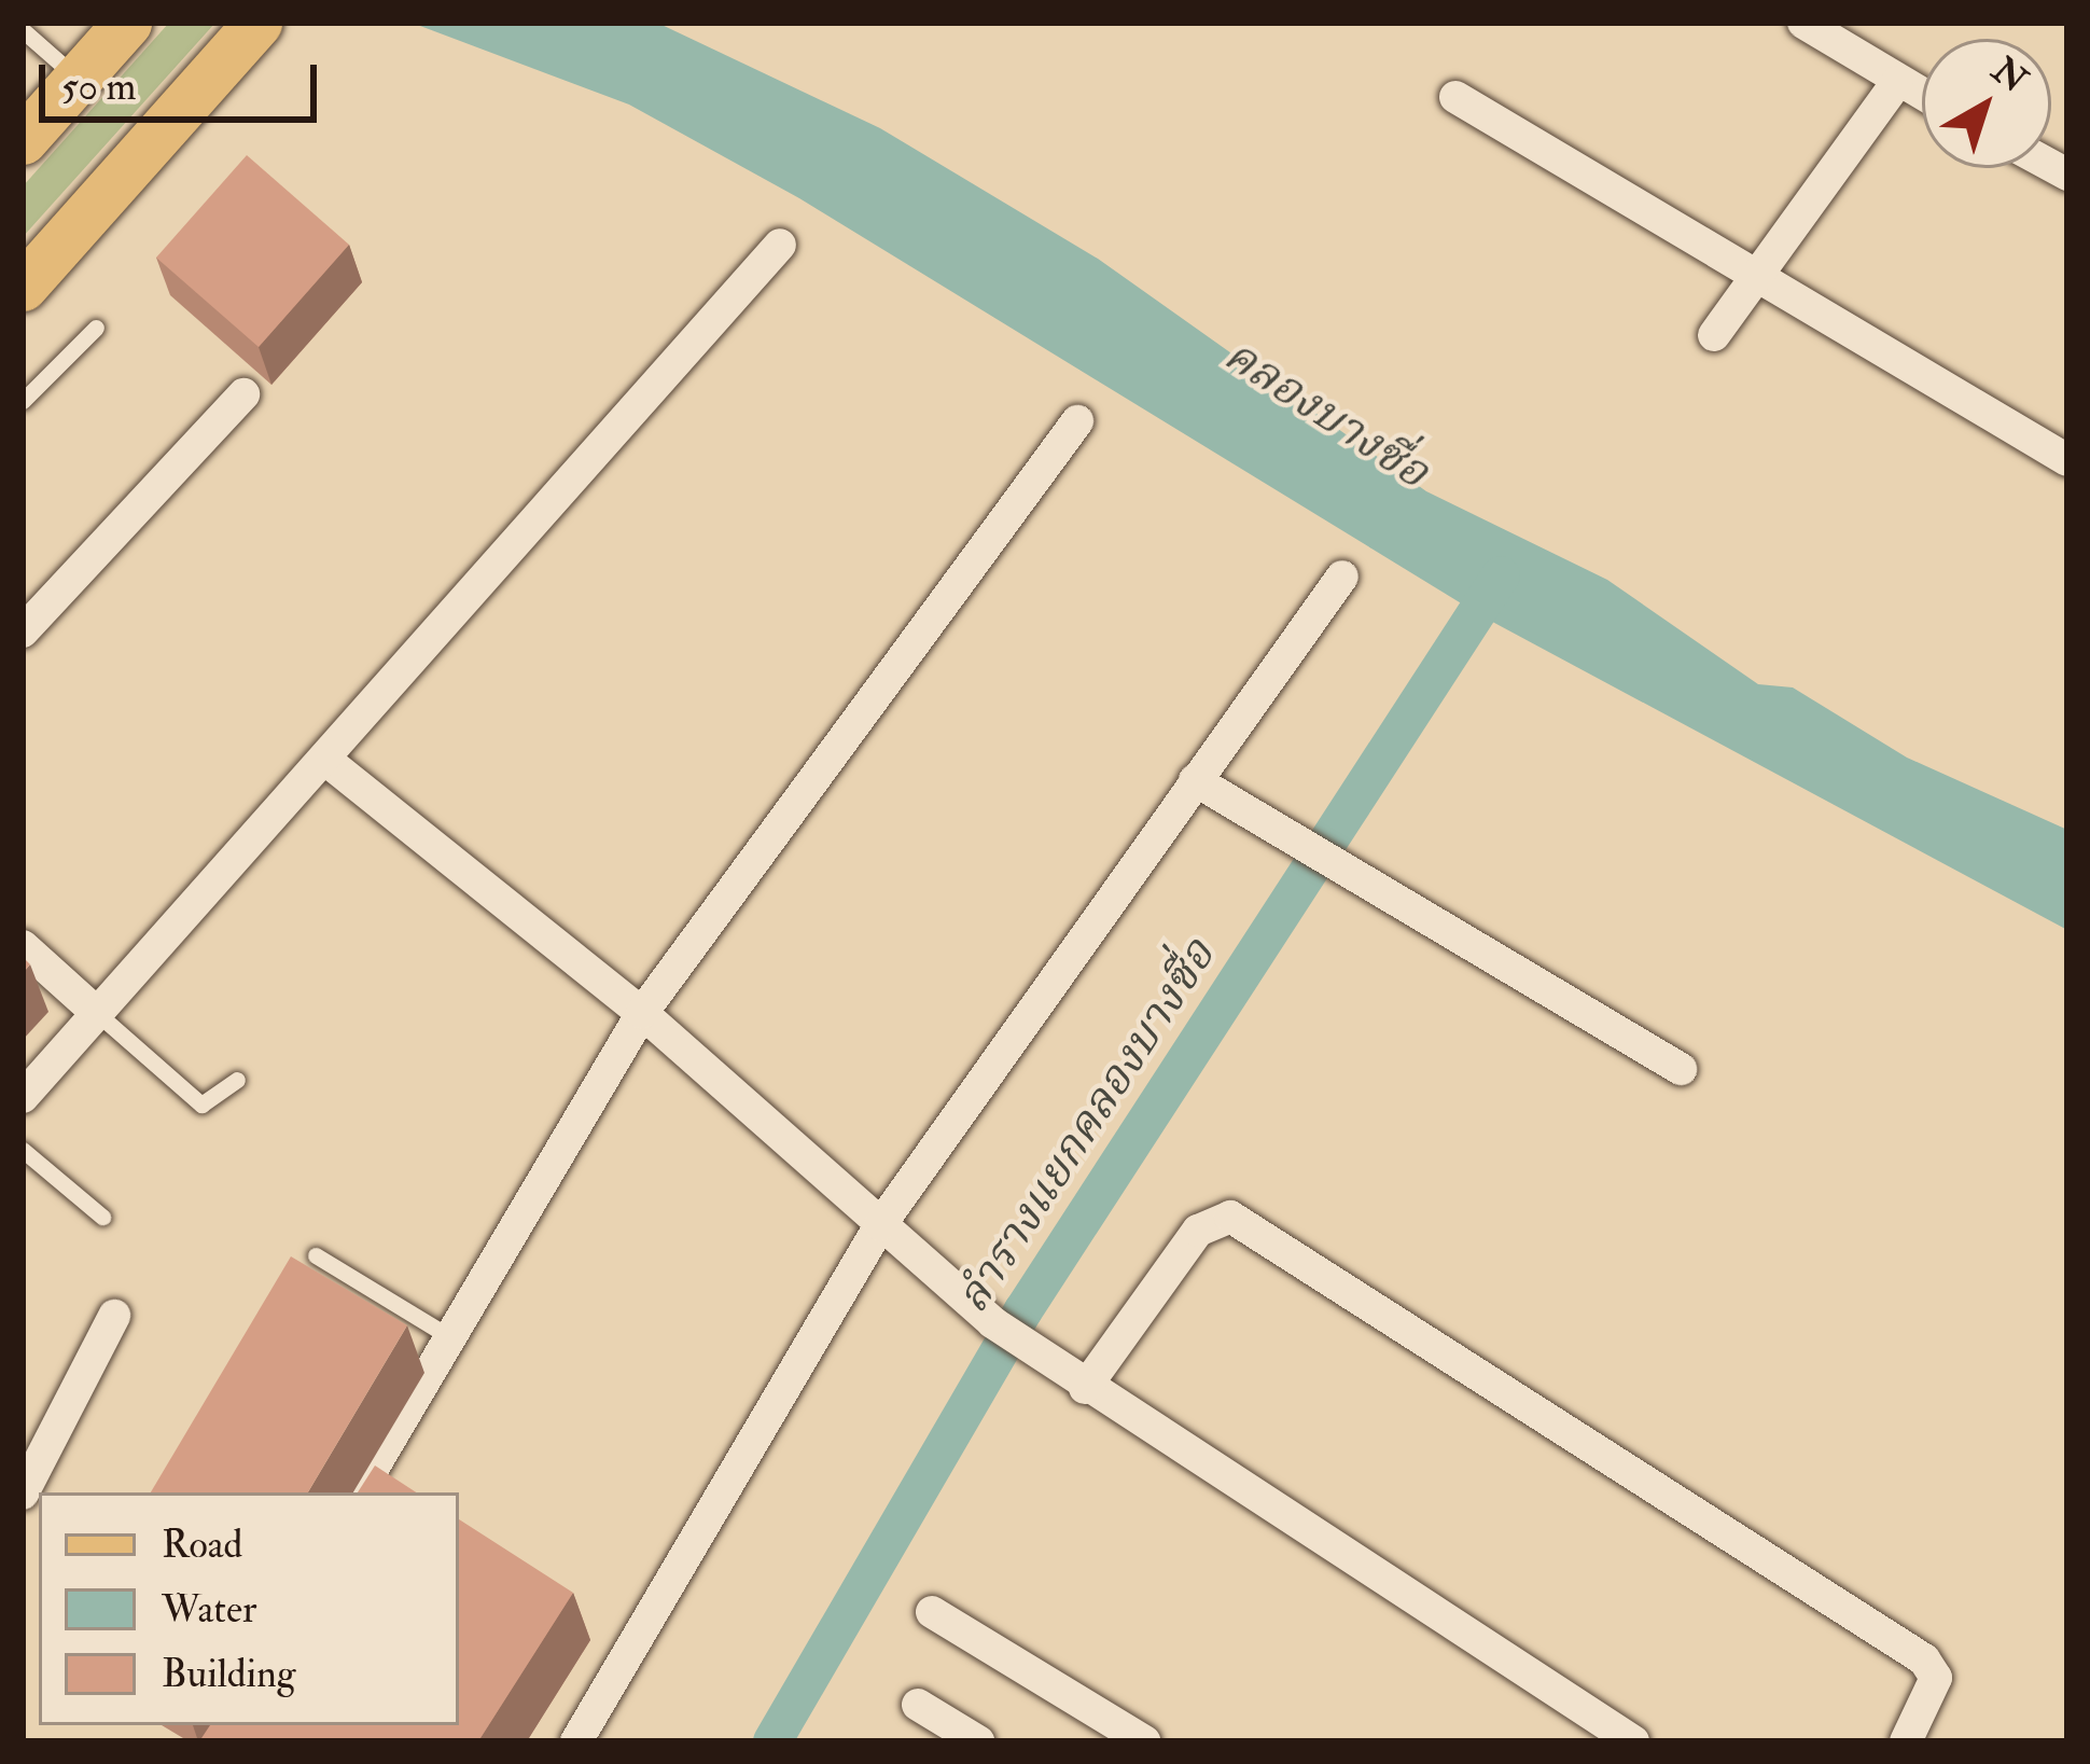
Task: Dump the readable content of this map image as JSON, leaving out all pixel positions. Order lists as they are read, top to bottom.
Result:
{
  "water": ["คลองบางซื่อ", "ลำรางแยกคลองบางซื่อ"],
  "legend": ["Road", "Water", "Building"],
  "scale_bar": "50 m",
  "north": "top right"
}
